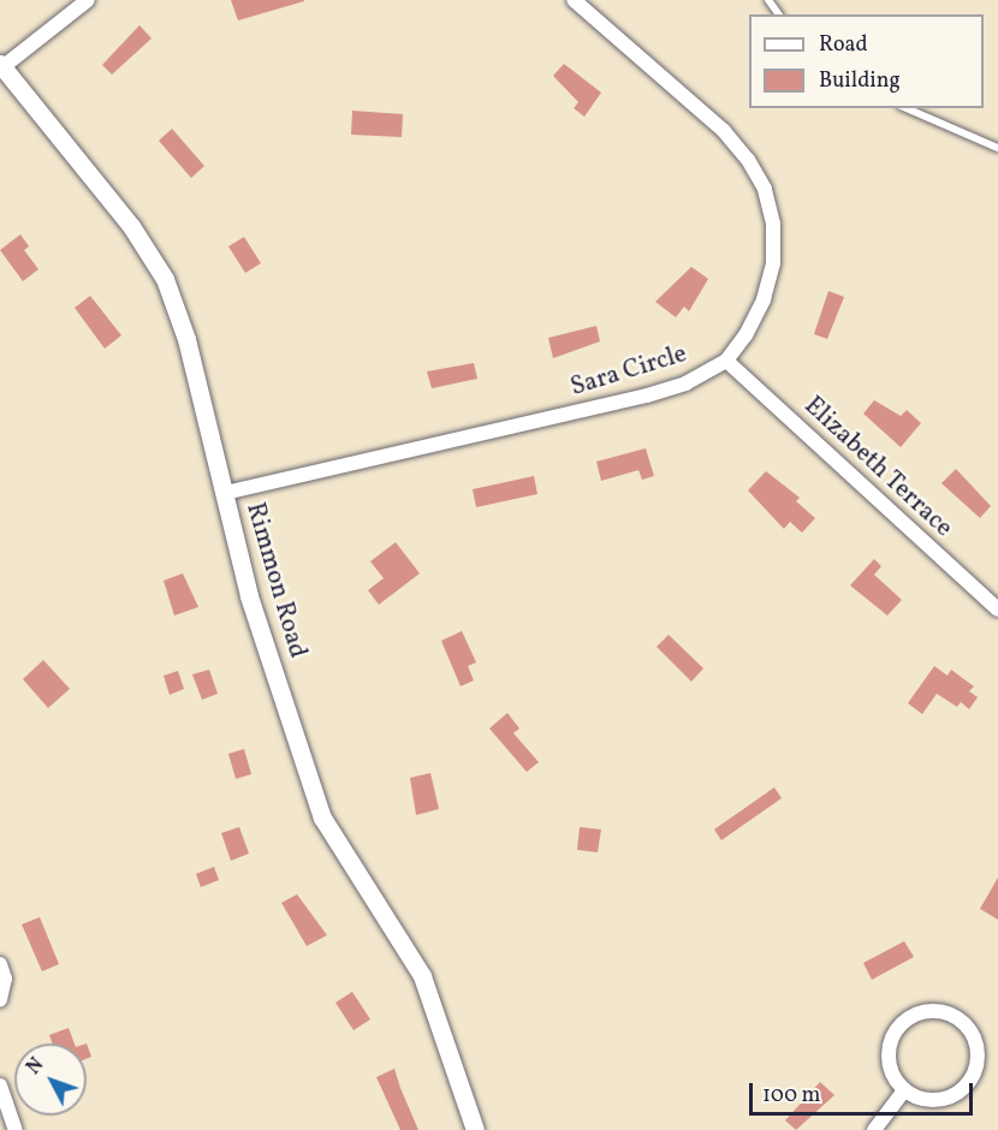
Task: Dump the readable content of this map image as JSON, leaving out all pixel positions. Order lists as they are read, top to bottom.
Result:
{
  "streets": {
    "street": ["Sara Circle", "Elizabeth Terrace", "Rimmon Road"]
  },
  "crossings": [
    ["Sara Circle", "Elizabeth Terrace"],
    ["Sara Circle", "Rimmon Road"]
  ],
  "legend": ["Road", "Building"],
  "scale_bar": "100 m",
  "north": "top left"
}
